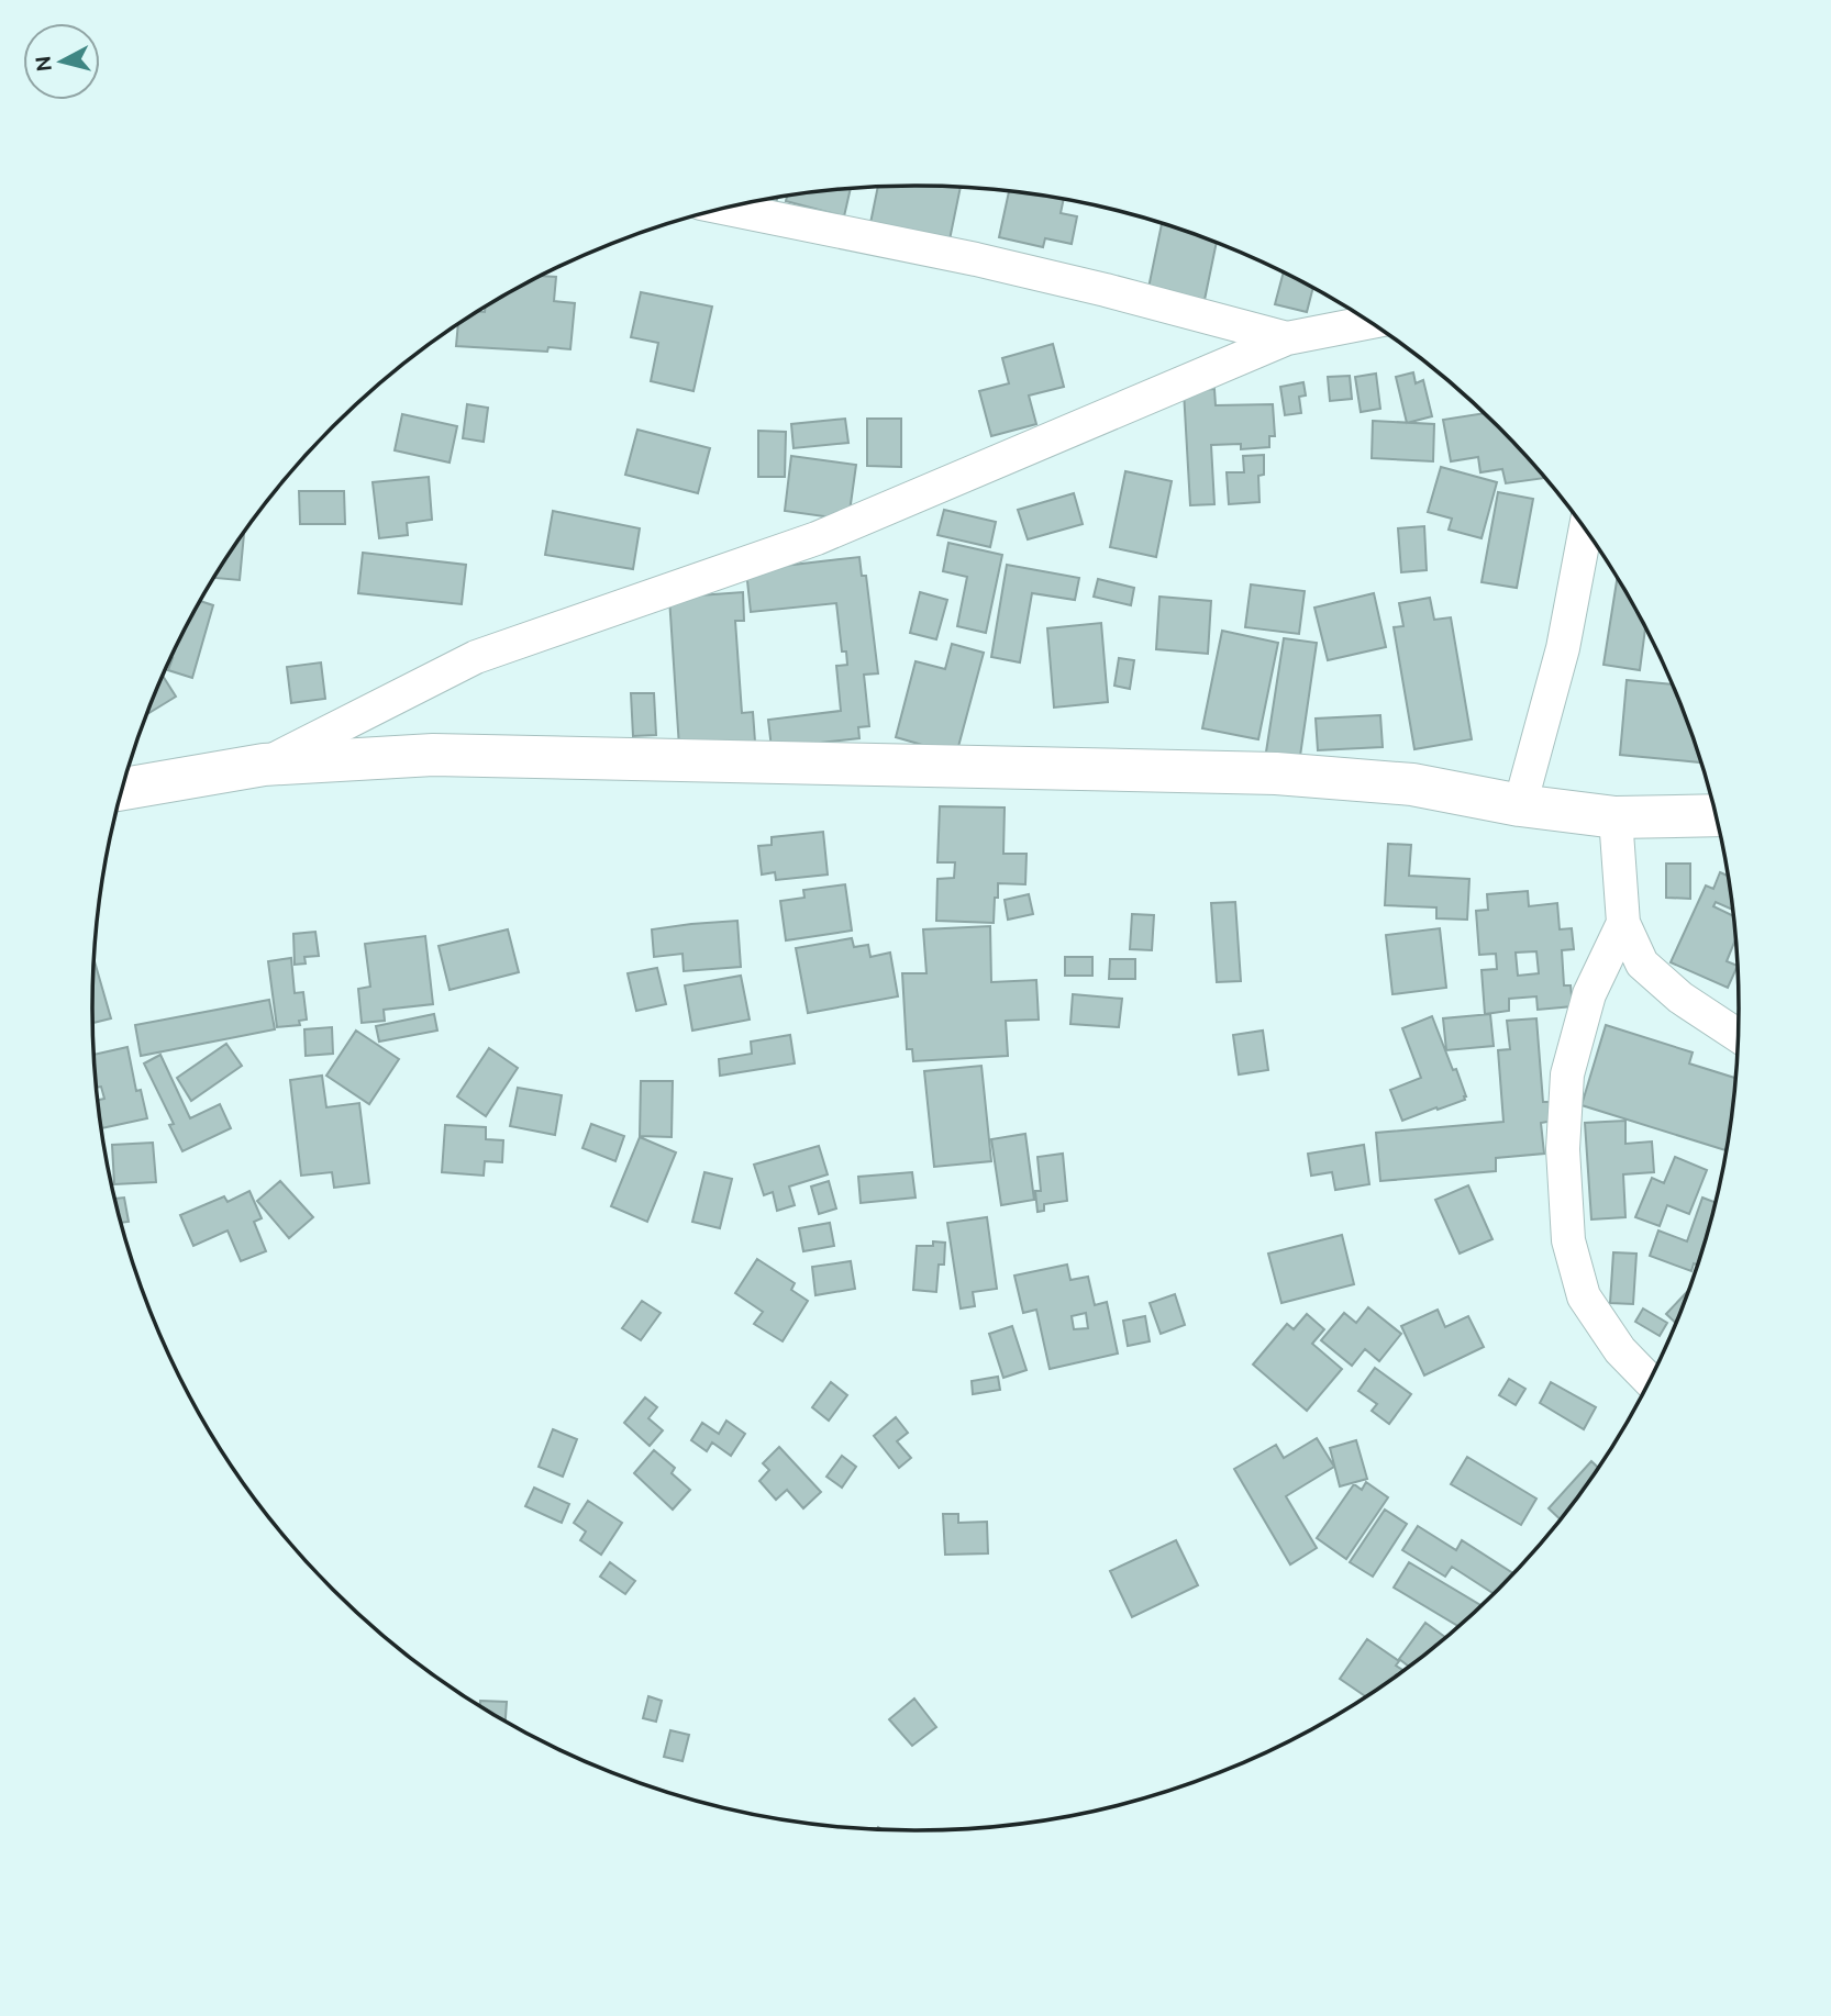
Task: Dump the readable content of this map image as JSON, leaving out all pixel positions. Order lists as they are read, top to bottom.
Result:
{
  "north": "left"
}
